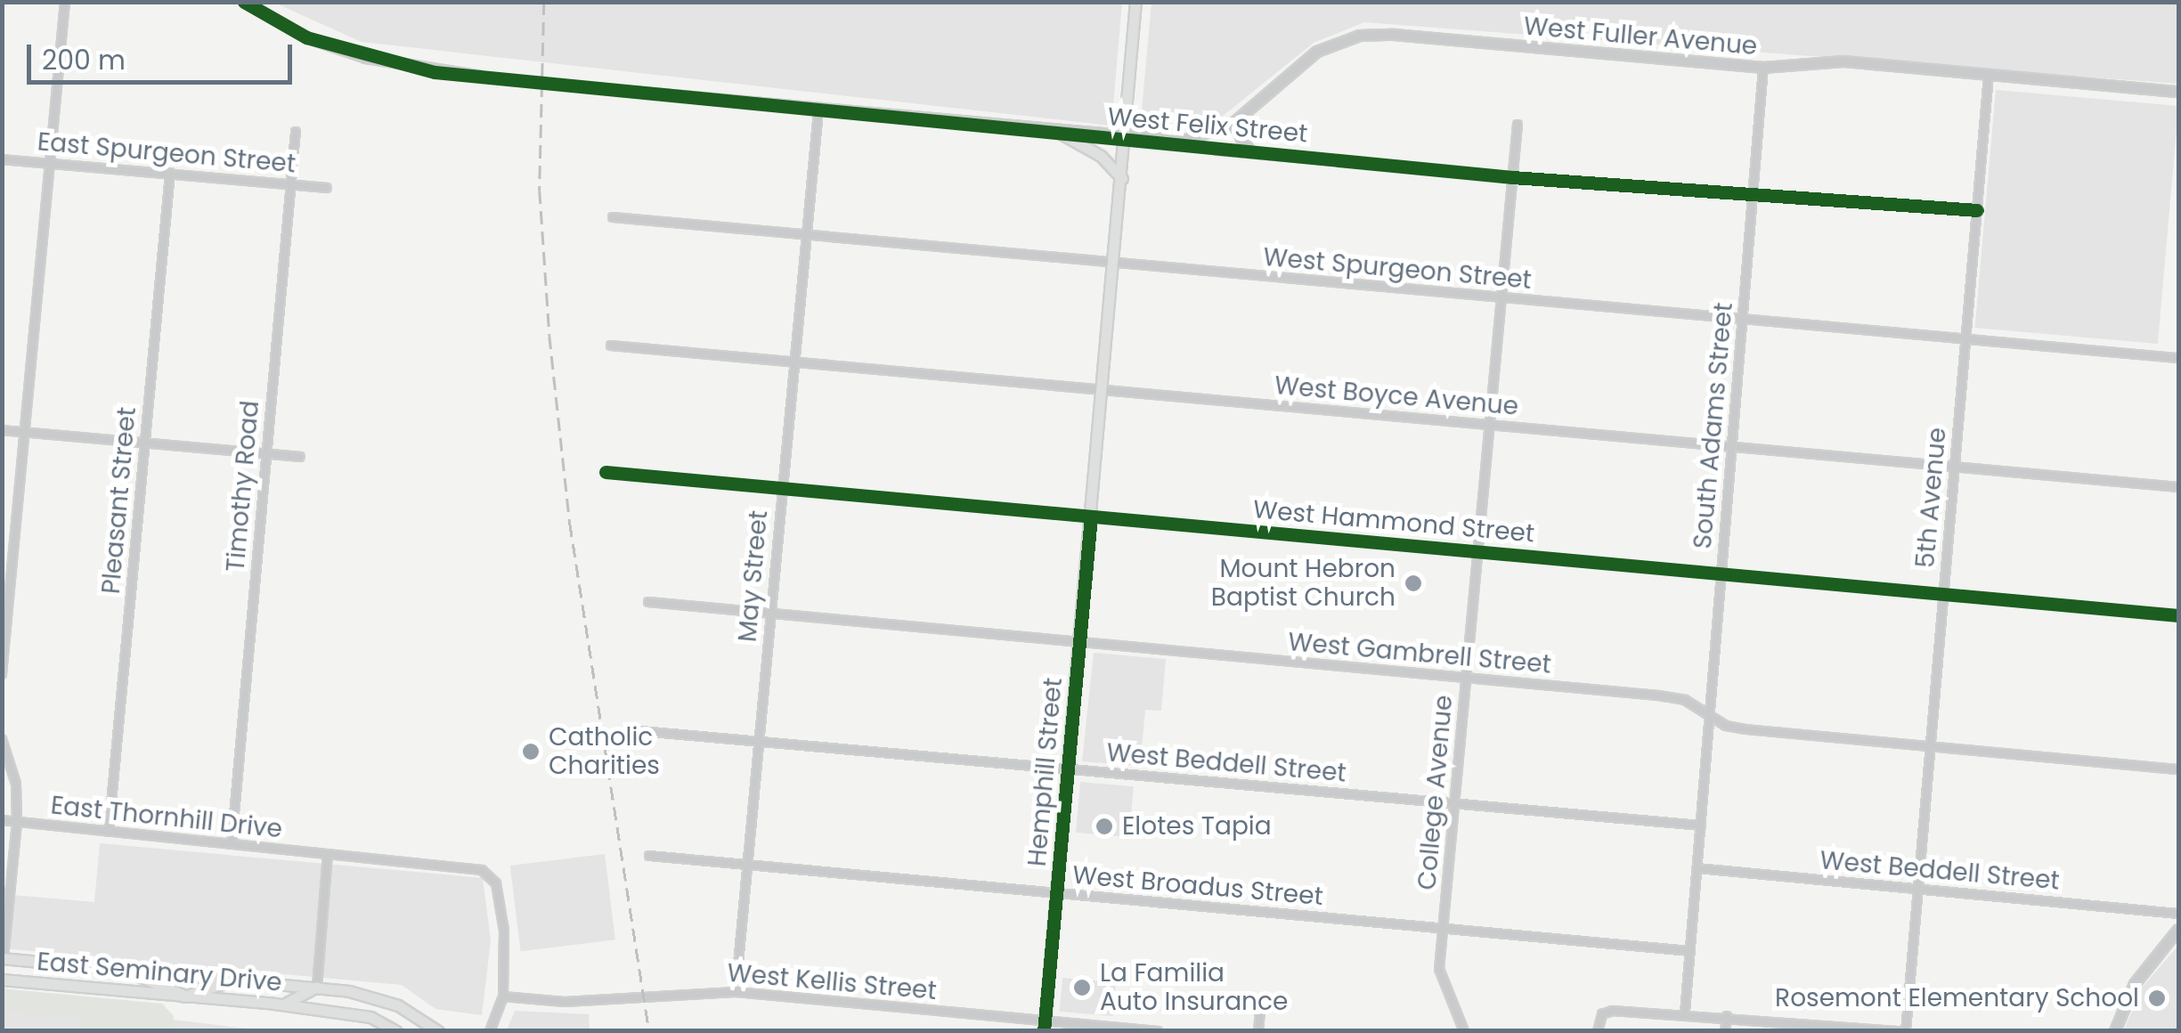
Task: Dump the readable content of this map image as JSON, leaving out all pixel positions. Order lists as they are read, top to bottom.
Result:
{
  "streets": {
    "main road": ["Hemphill Street", "East Seminary Drive"],
    "street": [
      "West Fuller Avenue",
      "West Felix Street",
      "East Spurgeon Street",
      "West Spurgeon Street",
      "West Boyce Avenue",
      "South Adams Street",
      "Timothy Road",
      "5th Avenue",
      "Pleasant Street",
      "West Hammond Street",
      "May Street",
      "West Gambrell Street",
      "West Beddell Street",
      "College Avenue",
      "East Thornhill Drive",
      "West Broadus Street",
      "West Kellis Street"
    ]
  },
  "crossings": [
    ["West Fuller Avenue", "West Felix Street"],
    ["West Fuller Avenue", "South Adams Street"],
    ["West Fuller Avenue", "5th Avenue"],
    ["West Felix Street", "South Adams Street"],
    ["West Felix Street", "5th Avenue"],
    ["West Felix Street", "May Street"],
    ["West Felix Street", "Hemphill Street"],
    ["West Felix Street", "College Avenue"],
    ["East Spurgeon Street", "Timothy Road"],
    ["East Spurgeon Street", "Pleasant Street"],
    ["West Spurgeon Street", "South Adams Street"],
    ["West Spurgeon Street", "5th Avenue"],
    ["West Spurgeon Street", "May Street"],
    ["West Spurgeon Street", "Hemphill Street"],
    ["West Spurgeon Street", "College Avenue"],
    ["West Boyce Avenue", "South Adams Street"],
    ["West Boyce Avenue", "5th Avenue"],
    ["West Boyce Avenue", "May Street"],
    ["West Boyce Avenue", "Hemphill Street"],
    ["West Boyce Avenue", "College Avenue"],
    ["South Adams Street", "West Hammond Street"],
    ["South Adams Street", "West Gambrell Street"],
    ["South Adams Street", "West Beddell Street"],
    ["South Adams Street", "West Broadus Street"],
    ["Timothy Road", "East Thornhill Drive"],
    ["5th Avenue", "West Hammond Street"],
    ["5th Avenue", "West Gambrell Street"],
    ["5th Avenue", "West Beddell Street"],
    ["Pleasant Street", "East Thornhill Drive"],
    ["West Hammond Street", "May Street"],
    ["West Hammond Street", "Hemphill Street"],
    ["West Hammond Street", "College Avenue"],
    ["May Street", "West Gambrell Street"],
    ["May Street", "West Beddell Street"],
    ["May Street", "West Broadus Street"],
    ["May Street", "West Kellis Street"],
    ["West Gambrell Street", "Hemphill Street"],
    ["West Gambrell Street", "College Avenue"],
    ["West Beddell Street", "Hemphill Street"],
    ["West Beddell Street", "College Avenue"],
    ["Hemphill Street", "West Broadus Street"],
    ["Hemphill Street", "West Kellis Street"],
    ["College Avenue", "West Broadus Street"],
    ["East Thornhill Drive", "West Kellis Street"]
  ],
  "places": [
    "Mount Hebron Baptist Church",
    "Catholic Charities",
    "Elotes Tapia",
    "La Familia Auto Insurance",
    "Rosemont Elementary School"
  ],
  "scale_bar": "200 m"
}
